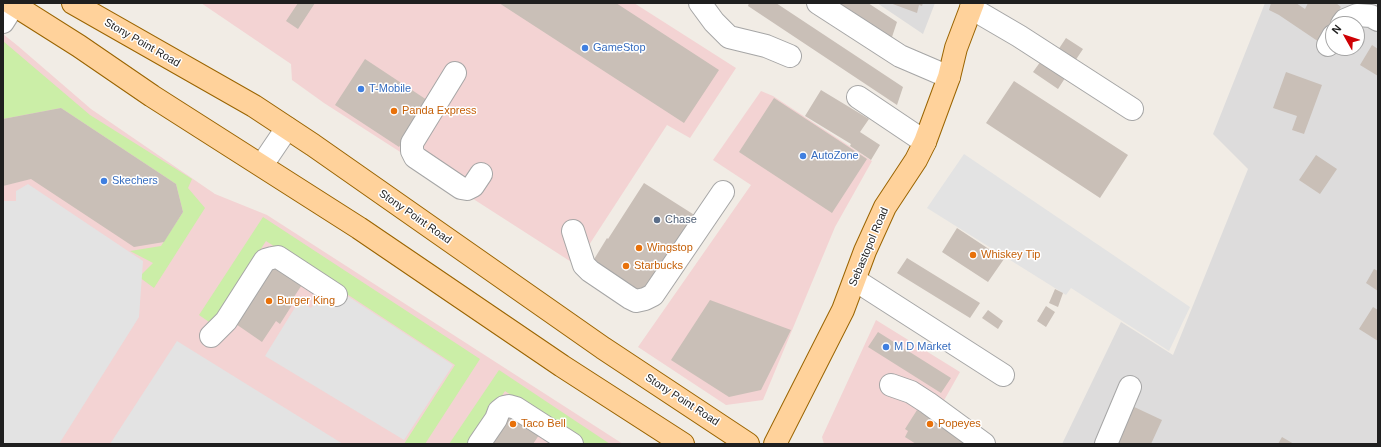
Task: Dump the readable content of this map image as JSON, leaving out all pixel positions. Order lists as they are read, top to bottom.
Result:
{
  "streets": {
    "main road": ["Stony Point Road", "Sebastopol Road"]
  },
  "places": [
    "GameStop",
    "T-Mobile",
    "Panda Express",
    "AutoZone",
    "Skechers",
    "Chase",
    "Wingstop",
    "Whiskey Tip",
    "Starbucks",
    "Burger King",
    "M D Market",
    "Taco Bell",
    "Popeyes"
  ],
  "north": "top left"
}
